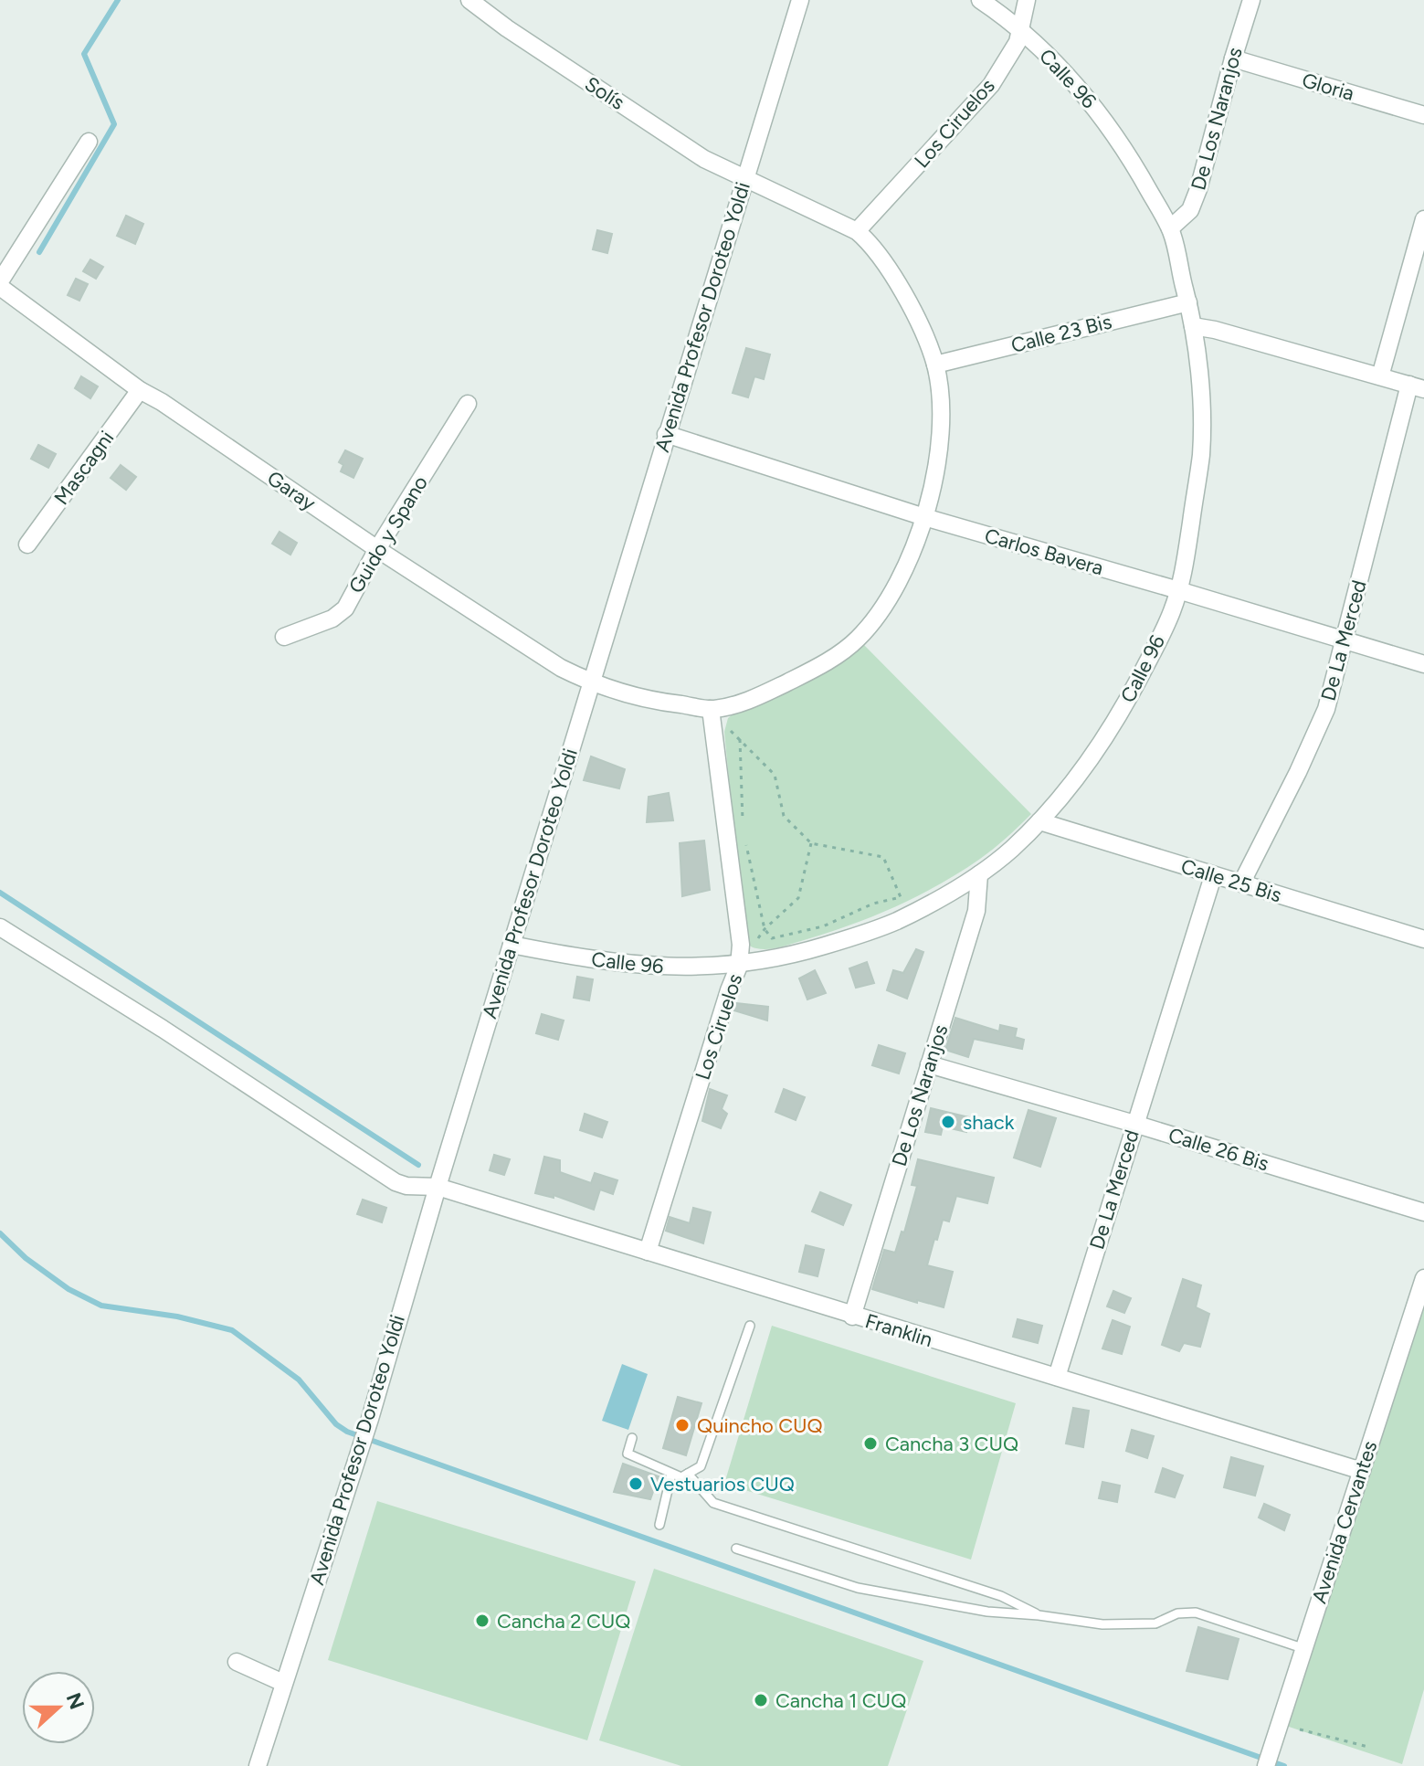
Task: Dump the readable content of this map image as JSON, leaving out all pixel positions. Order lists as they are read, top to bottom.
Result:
{
  "streets": {
    "street": [
      "Calle 96",
      "Gloria",
      "Solís",
      "De Los Naranjos",
      "Los Ciruelos",
      "Avenida Profesor Doroteo Yoldi",
      "Calle 23 Bis",
      "Mascagni",
      "Garay",
      "Guido y Spano",
      "Carlos Bavera",
      "De La Merced",
      "Calle 25 Bis",
      "Calle 26 Bis",
      "Franklin",
      "Avenida Cervantes"
    ]
  },
  "crossings": [
    ["Calle 96", "De Los Naranjos"],
    ["Calle 96", "Los Ciruelos"],
    ["Calle 96", "Avenida Profesor Doroteo Yoldi"],
    ["Calle 96", "Calle 23 Bis"],
    ["Calle 96", "Carlos Bavera"],
    ["Calle 96", "Calle 25 Bis"],
    ["Gloria", "De Los Naranjos"],
    ["Solís", "Los Ciruelos"],
    ["Solís", "Avenida Profesor Doroteo Yoldi"],
    ["De Los Naranjos", "Calle 26 Bis"],
    ["De Los Naranjos", "Franklin"],
    ["Los Ciruelos", "Garay"],
    ["Los Ciruelos", "Franklin"],
    ["Avenida Profesor Doroteo Yoldi", "Garay"],
    ["Avenida Profesor Doroteo Yoldi", "Carlos Bavera"],
    ["Avenida Profesor Doroteo Yoldi", "Franklin"],
    ["Mascagni", "Garay"],
    ["Garay", "Guido y Spano"],
    ["Carlos Bavera", "De La Merced"],
    ["De La Merced", "Calle 25 Bis"],
    ["De La Merced", "Calle 26 Bis"],
    ["De La Merced", "Franklin"],
    ["Franklin", "Avenida Cervantes"]
  ],
  "places": [
    "shack",
    "Quincho CUQ",
    "Cancha 3 CUQ",
    "Vestuarios CUQ",
    "Cancha 2 CUQ",
    "Cancha 1 CUQ"
  ],
  "north": "right"
}
